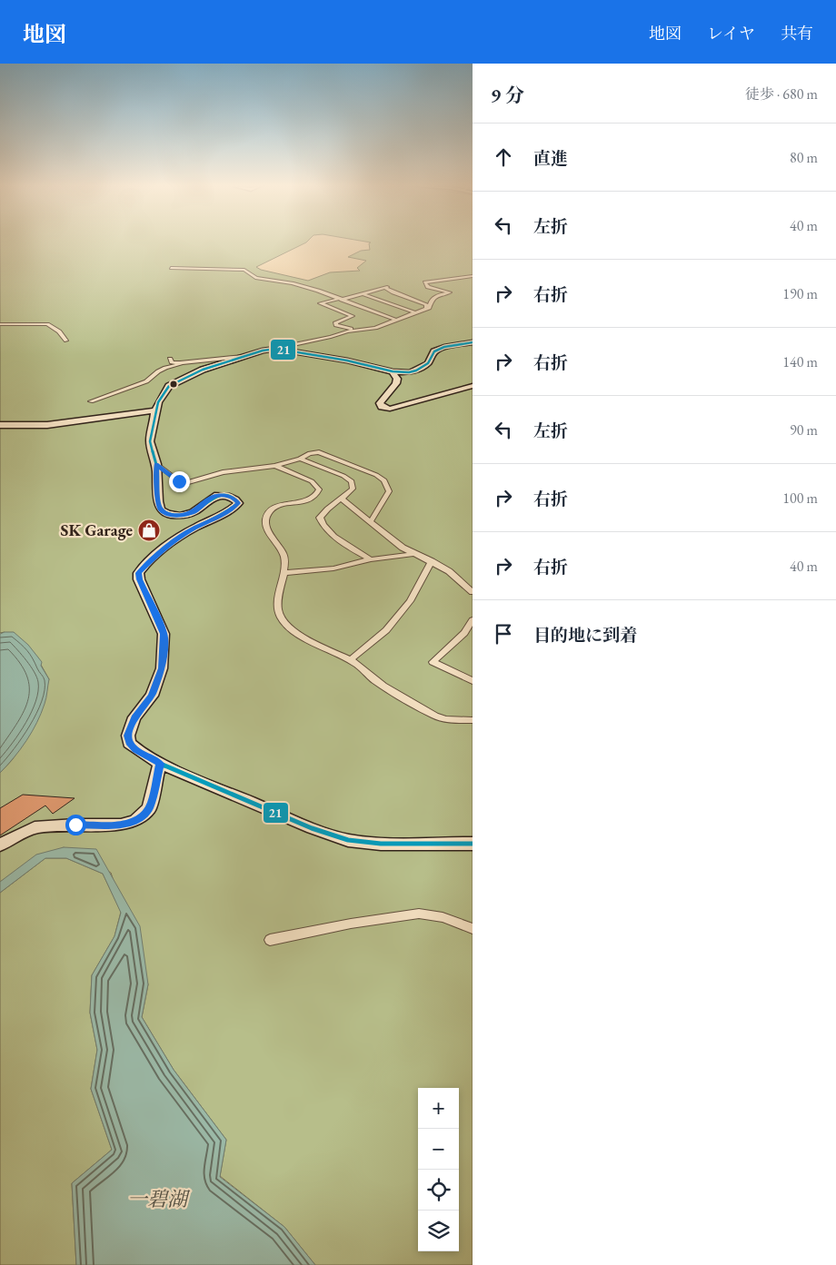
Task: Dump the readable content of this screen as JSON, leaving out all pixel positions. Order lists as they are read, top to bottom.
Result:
{
  "water": ["一碧湖"],
  "places": {
    "shop": ["SK Garage"]
  },
  "lines": ["transit line 21"],
  "page": {
    "header": "地図",
    "nav": ["地図", "レイヤ", "共有"],
    "heading": ["9 分", "徒歩 · 680 m"],
    "list": [
      ["直進", "80 m"],
      ["左折", "40 m"],
      ["右折", "190 m"],
      ["右折", "140 m"],
      ["左折", "90 m"],
      ["右折", "100 m"],
      ["右折", "40 m"],
      "目的地に到着"
    ],
    "map_buttons": ["+", "−"]
  }
}
